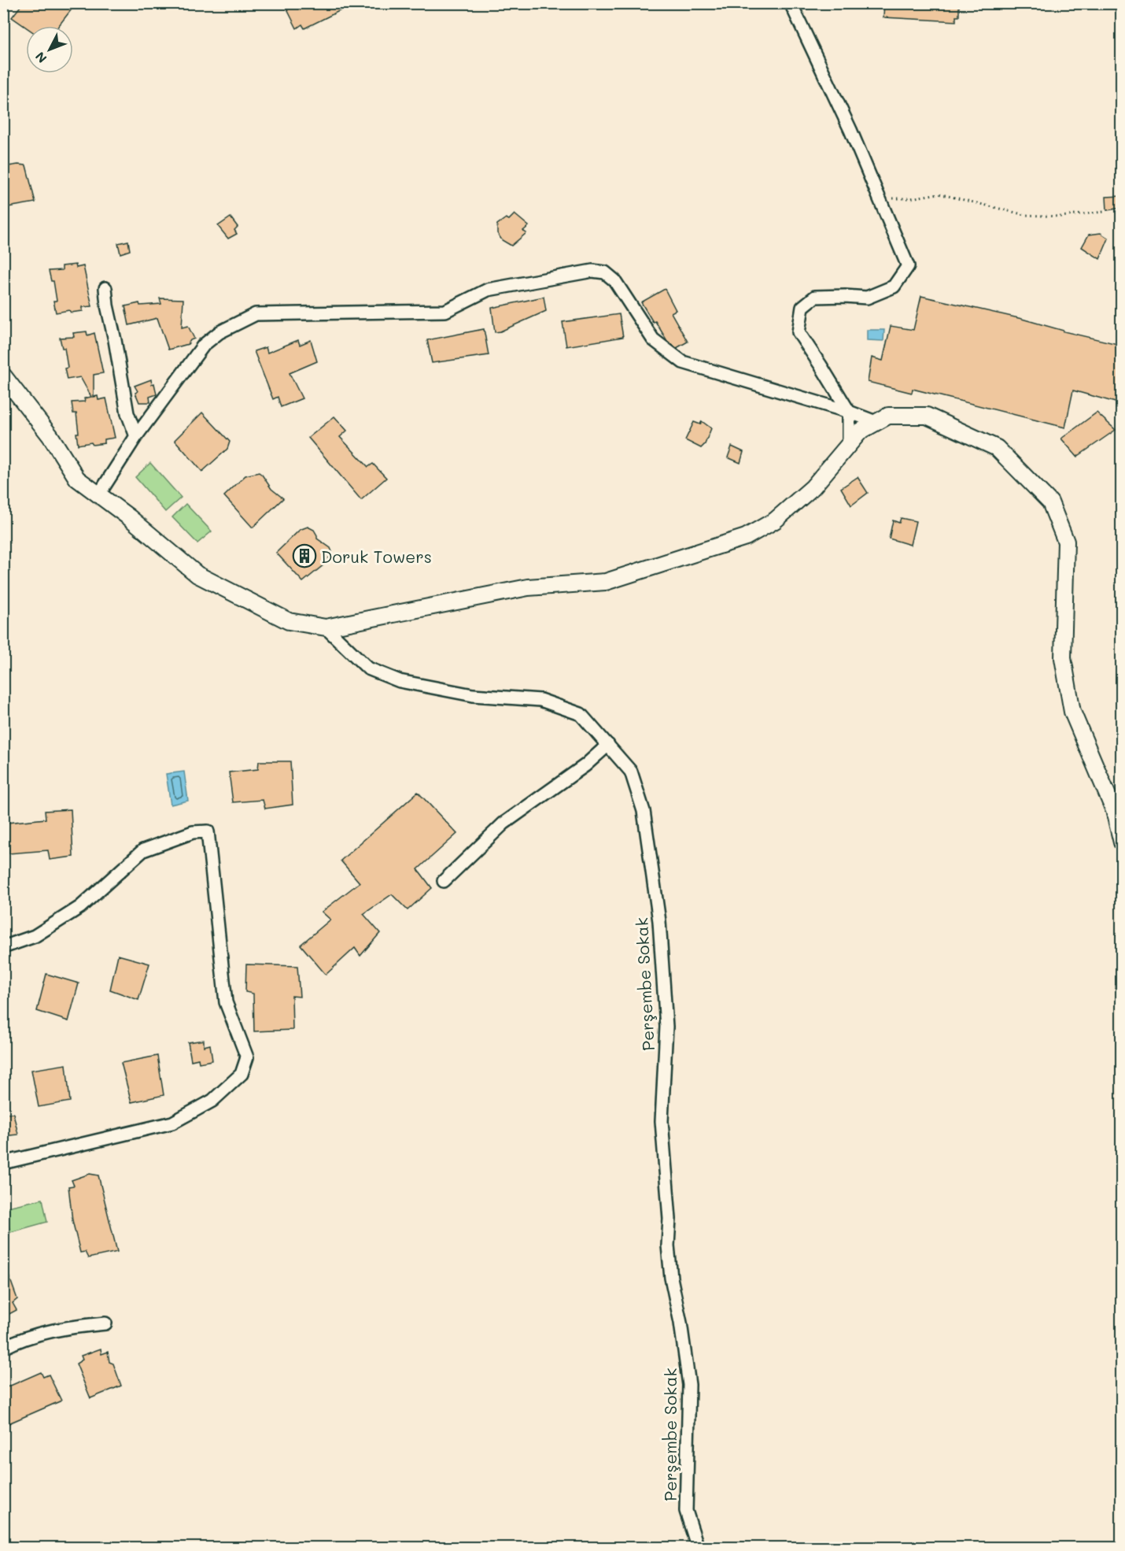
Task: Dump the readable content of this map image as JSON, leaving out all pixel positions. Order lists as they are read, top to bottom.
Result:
{
  "streets": {
    "street": ["Perşembe Sokak"]
  },
  "places": {
    "building": ["Doruk Towers"]
  },
  "north": "bottom left"
}
